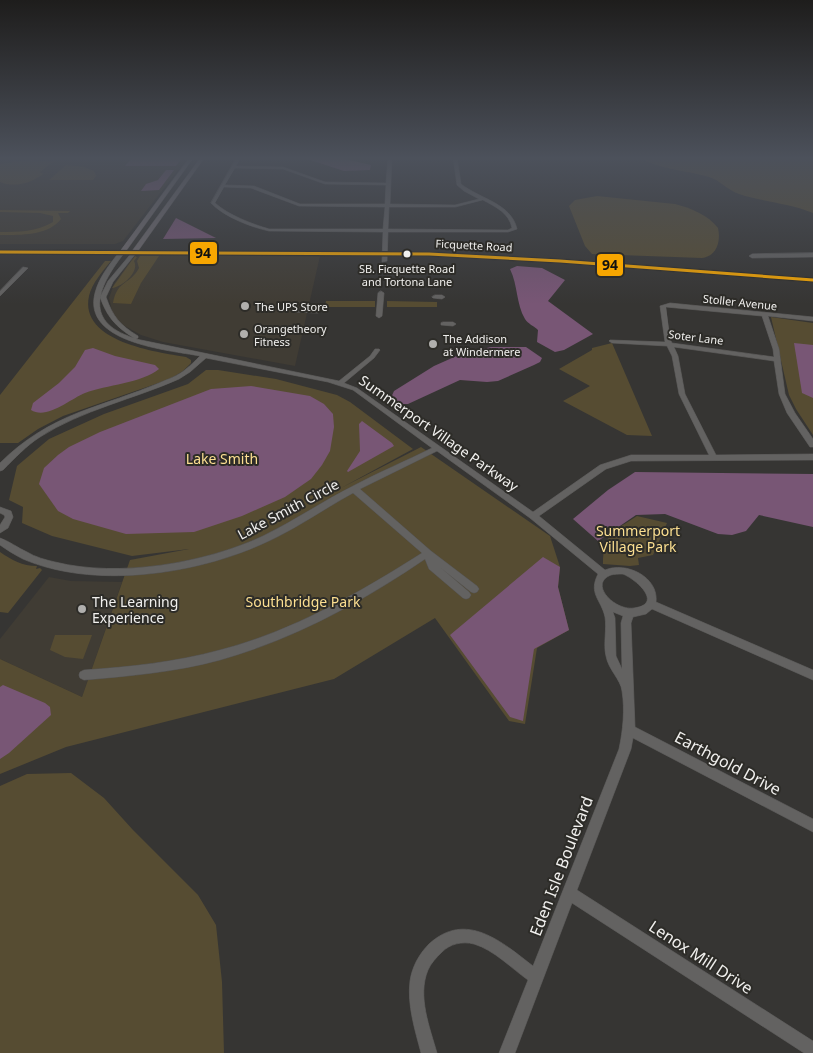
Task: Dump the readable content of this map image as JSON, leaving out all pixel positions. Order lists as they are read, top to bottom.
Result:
{
  "streets": {
    "main road": ["Ficquette Road"],
    "street": [
      "Stoller Avenue",
      "Soter Lane",
      "Summerport Village Parkway",
      "Lake Smith Circle",
      "Earthgold Drive",
      "Eden Isle Boulevard",
      "Lenox Mill Drive"
    ]
  },
  "crossings": [
    ["Stoller Avenue", "Soter Lane"],
    ["Summerport Village Parkway", "Lake Smith Circle"],
    ["Summerport Village Parkway", "Eden Isle Boulevard"],
    ["Earthgold Drive", "Eden Isle Boulevard"],
    ["Eden Isle Boulevard", "Lenox Mill Drive"]
  ],
  "parks": ["Lake Smith", "Summerport Village Park", "Southbridge Park"],
  "places": [
    "SB. Ficquette Road and Tortona Lane",
    "The UPS Store",
    "Orangetheory Fitness",
    "The Addison at Windermere",
    "The Learning Experience"
  ],
  "lines": ["transit line 94"]
}
